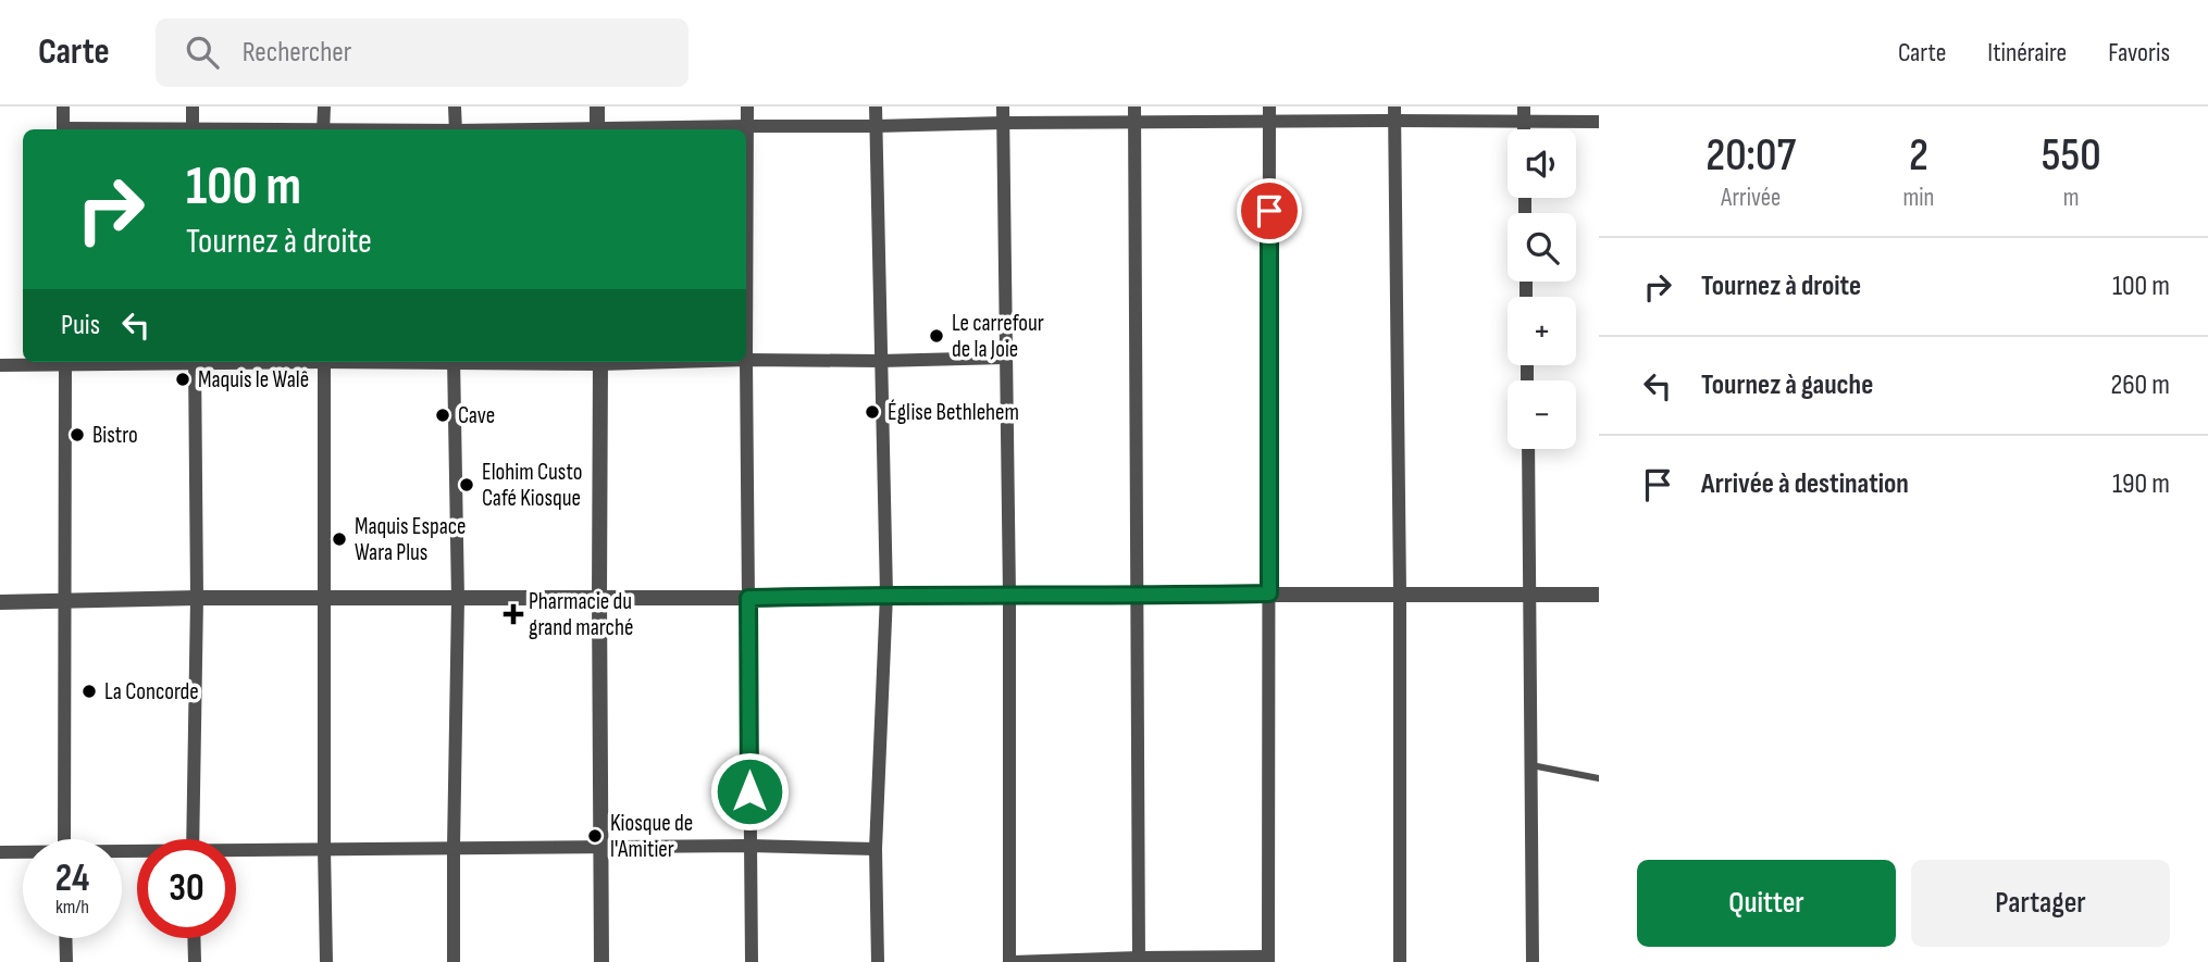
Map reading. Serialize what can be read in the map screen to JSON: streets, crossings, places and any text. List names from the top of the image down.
{
  "places": {
    "other": [
      "Le carrefour de la Joie",
      "Maquis le Walê",
      "Église Bethlehem",
      "Cave",
      "Bistro",
      "Elohim Custo Café Kiosque",
      "Maquis Espace Wara Plus",
      "La Concorde",
      "Kiosque de l'Amitier"
    ],
    "health": ["Pharmacie du grand marché"]
  },
  "page": {
    "header": "Carte",
    "search": "Rechercher",
    "nav": ["Carte", "Itinéraire", "Favoris"],
    "eta": [
      "20:07",
      "Arrivée",
      "2",
      "min",
      "550",
      "m"
    ],
    "map_buttons": ["+", "−"],
    "turn": ["100 m", "Tournez à droite"],
    "list": [
      {
        "name": "Tournez à droite",
        "value": "100 m"
      },
      {
        "name": "Tournez à gauche",
        "value": "260 m"
      },
      {
        "name": "Arrivée à destination",
        "value": "190 m"
      }
    ],
    "then": "Puis",
    "speed": "24 km/h",
    "limit": "30",
    "buttons": ["Quitter", "Partager"]
  }
}
